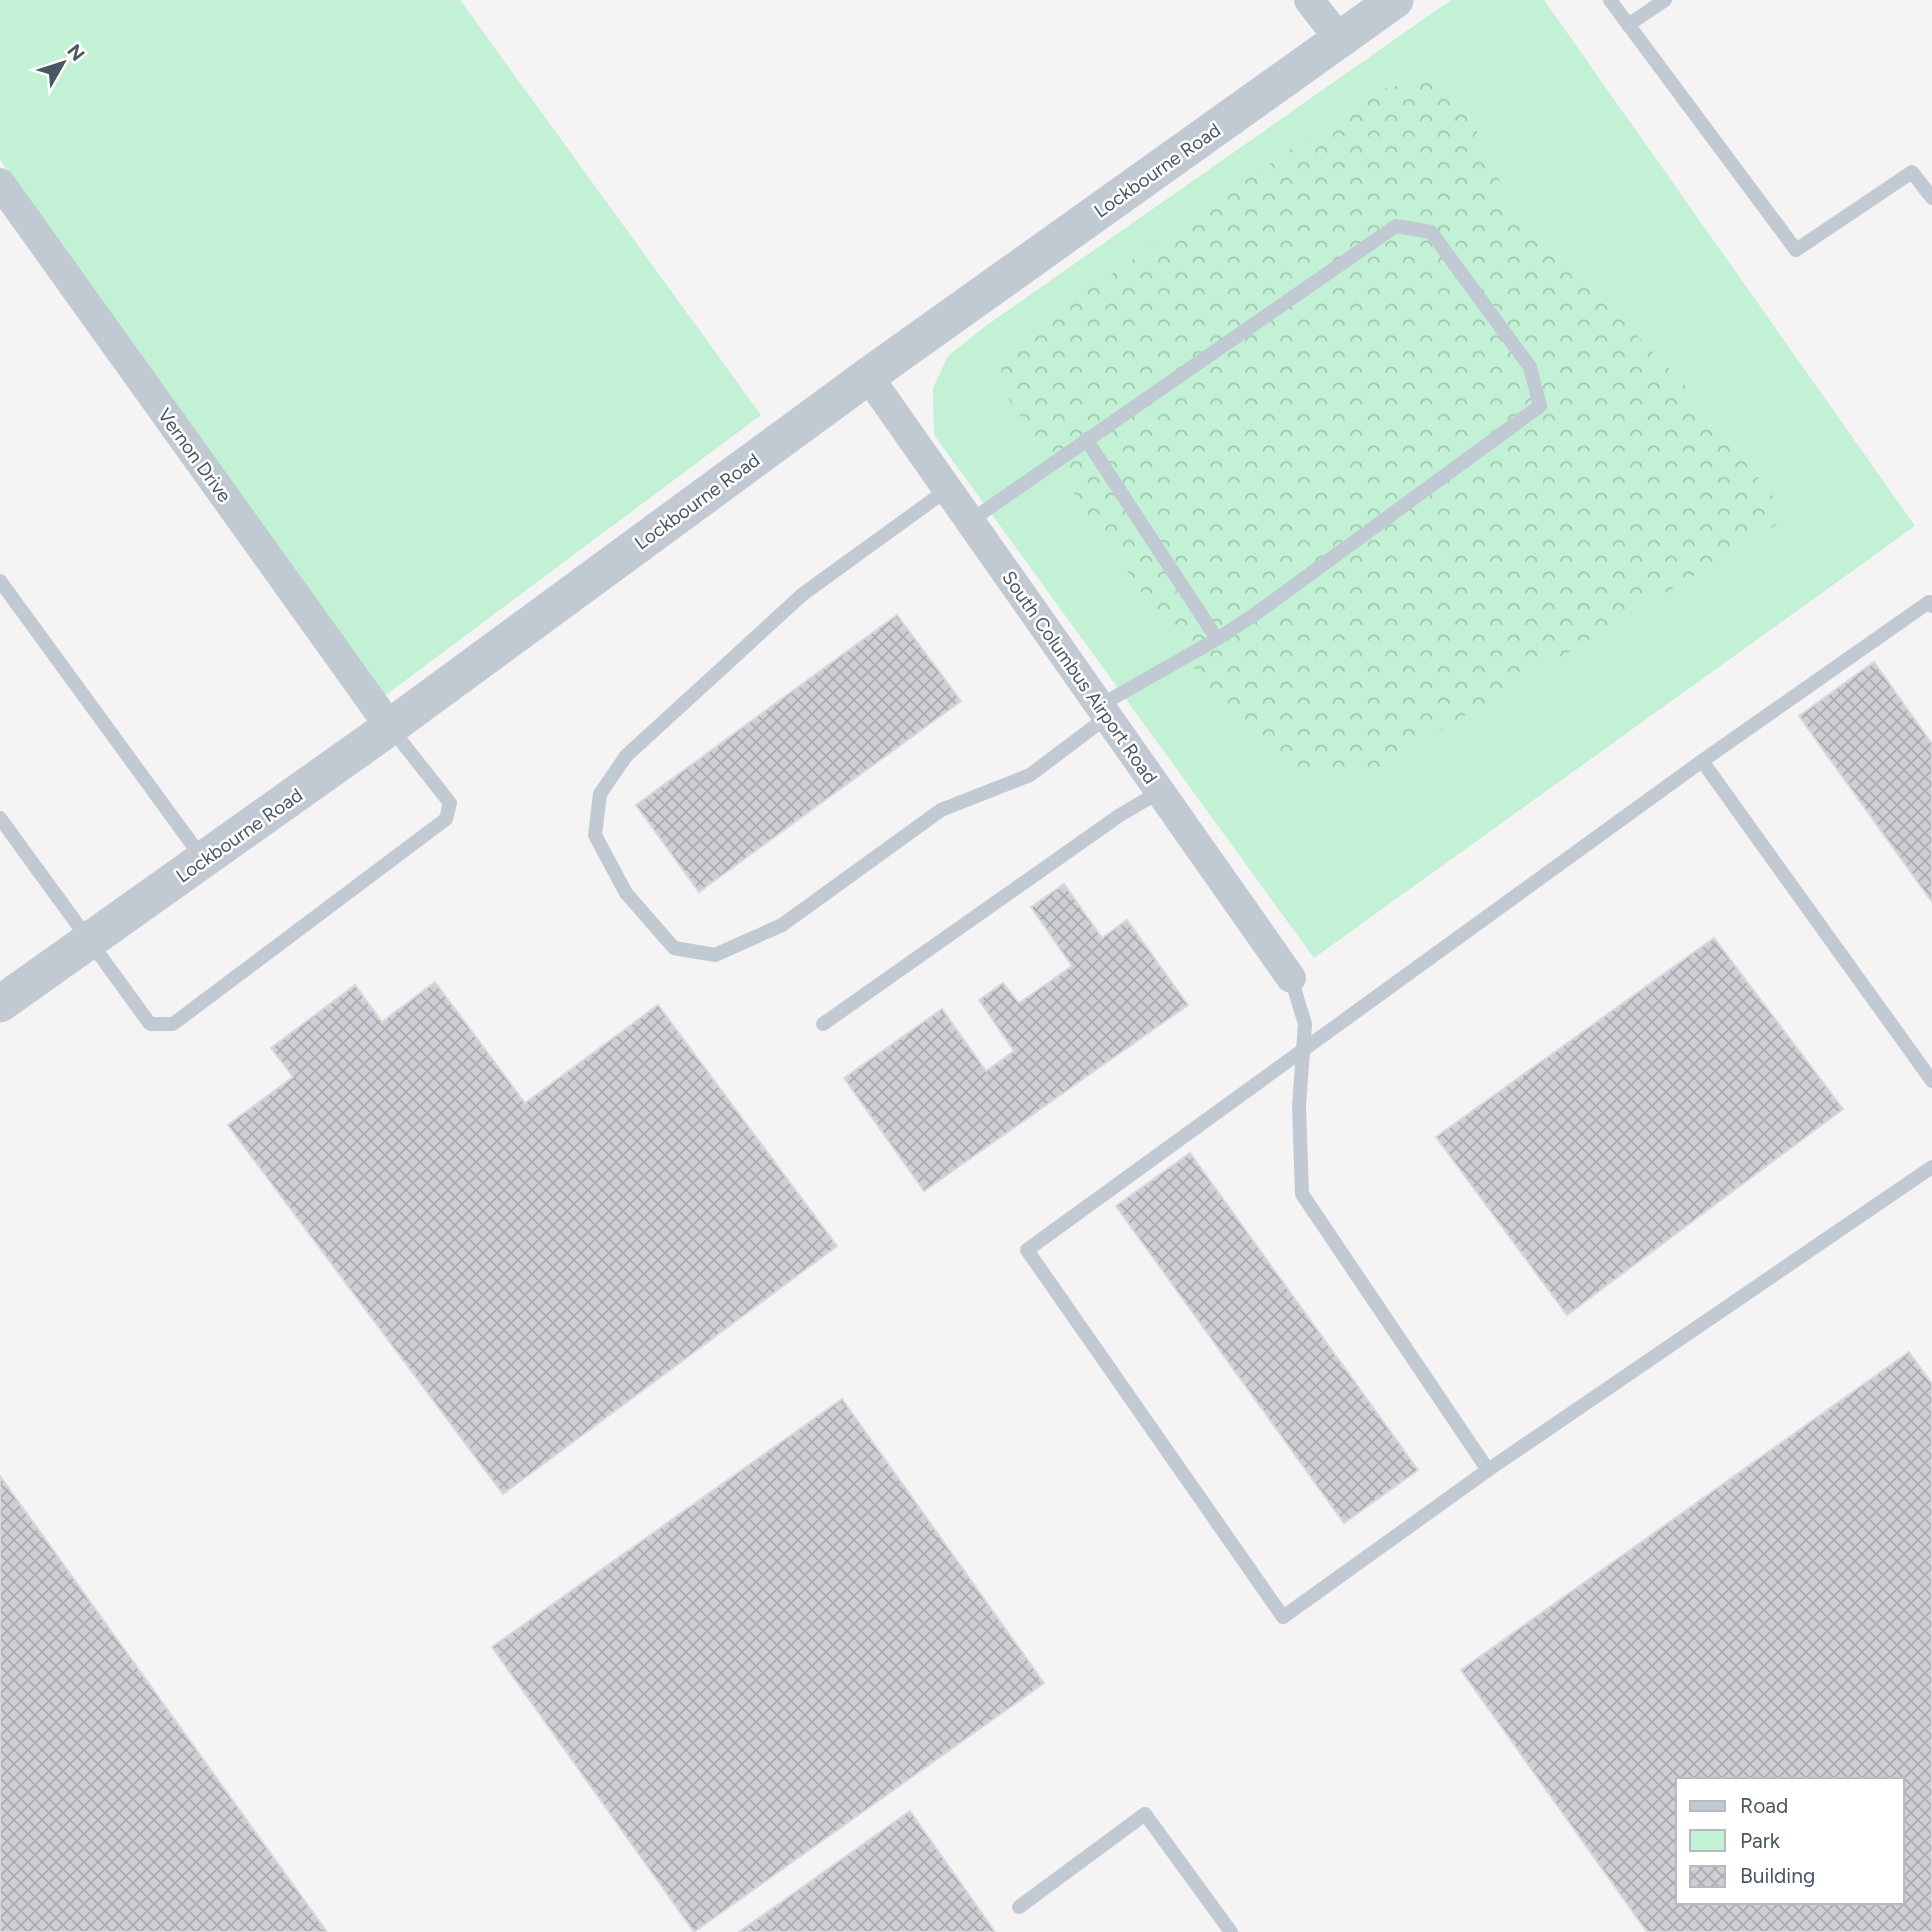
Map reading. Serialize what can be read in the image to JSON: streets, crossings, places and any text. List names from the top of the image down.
{
  "streets": {
    "street": ["Lockbourne Road", "Vernon Drive", "South Columbus Airport Road"]
  },
  "crossings": [
    ["Lockbourne Road", "Vernon Drive"],
    ["Lockbourne Road", "South Columbus Airport Road"]
  ],
  "legend": ["Road", "Park", "Building"],
  "north": "top right"
}
